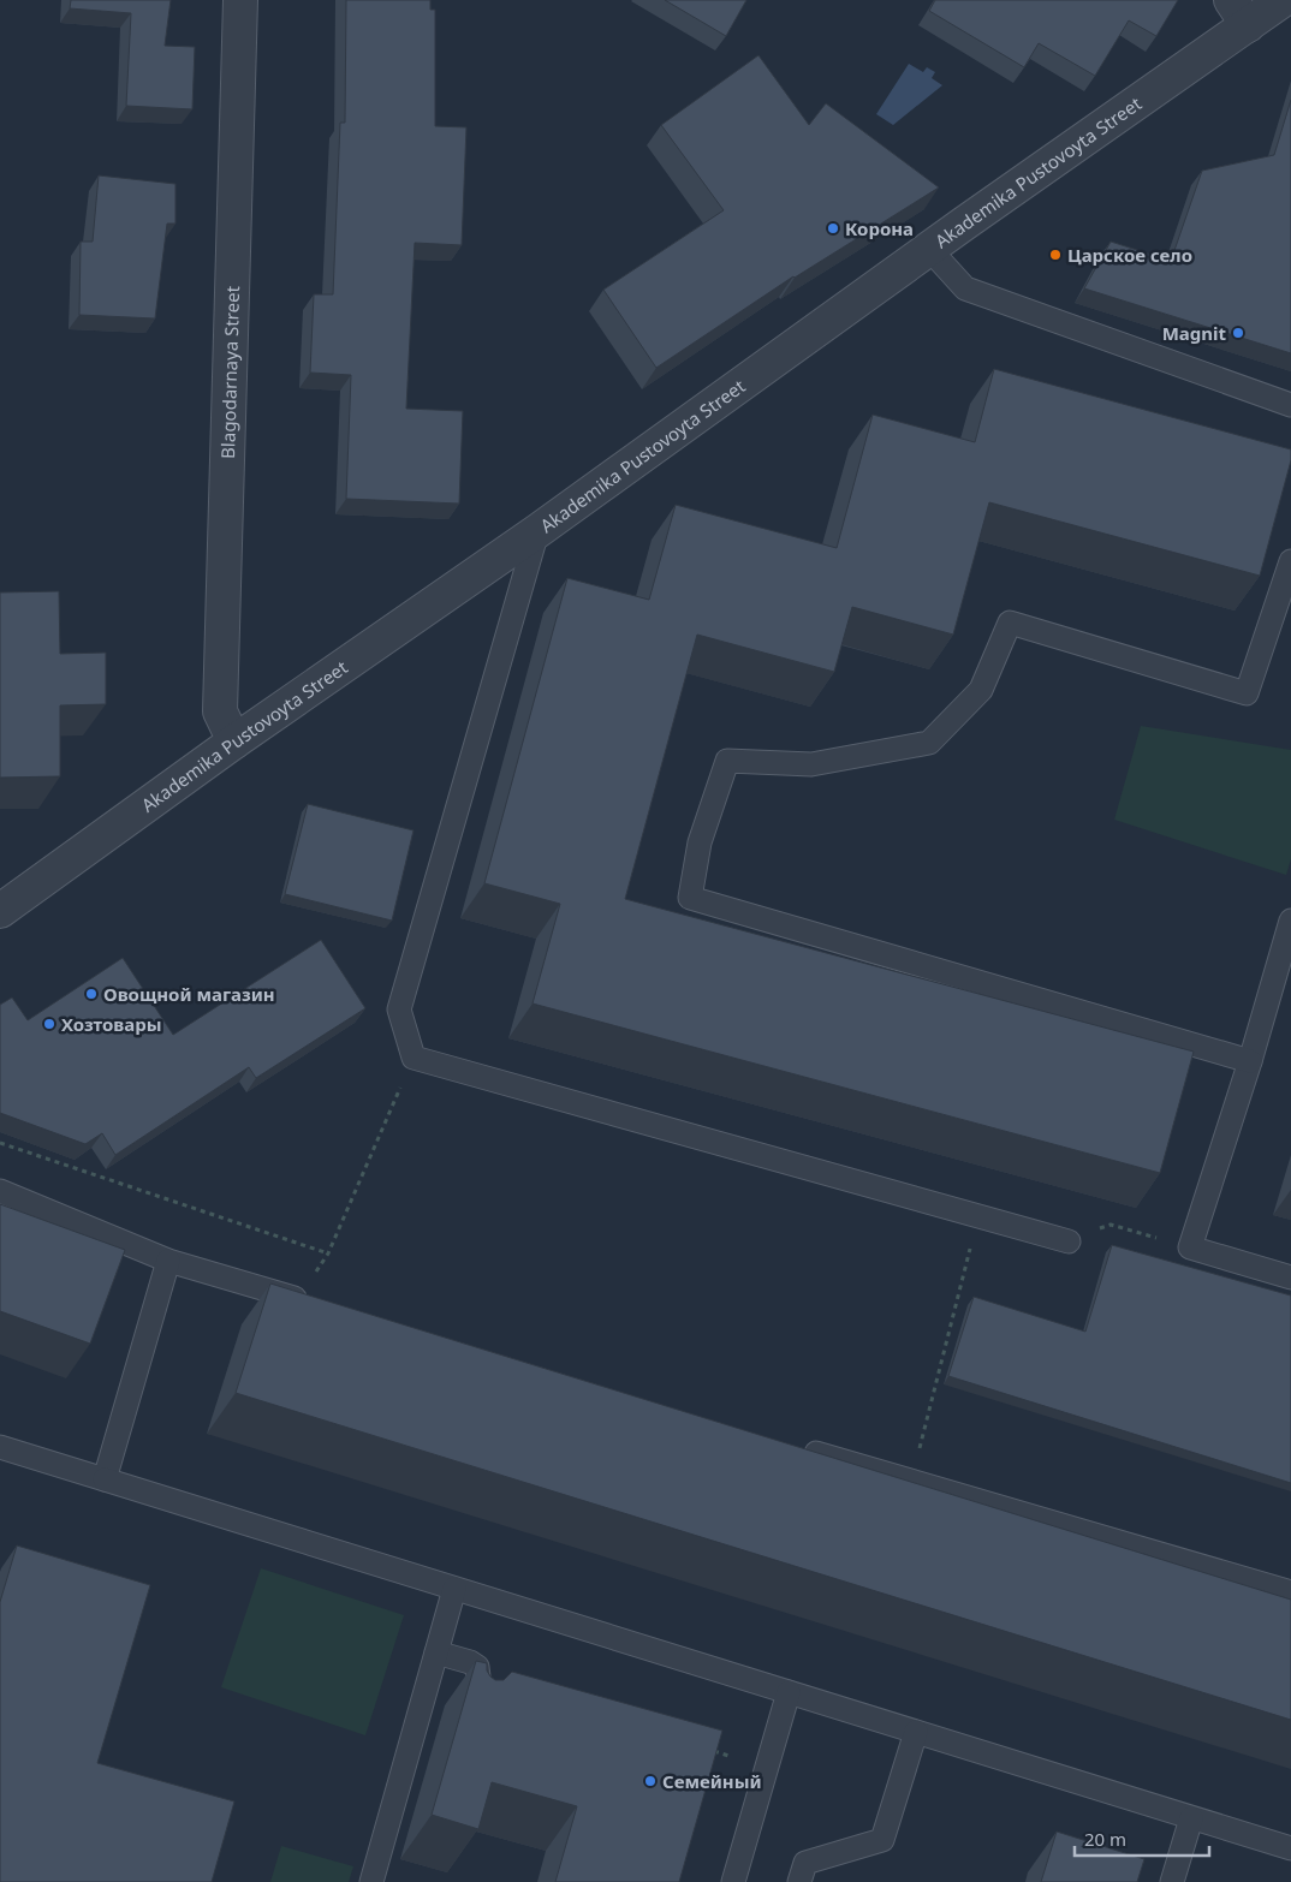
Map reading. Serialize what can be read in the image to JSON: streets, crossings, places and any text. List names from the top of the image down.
{
  "streets": {
    "street": ["Akademika Pustovoyta Street", "Blagodarnaya Street"]
  },
  "crossings": [
    ["Akademika Pustovoyta Street", "Blagodarnaya Street"]
  ],
  "places": [
    "Корона",
    "Царское село",
    "Magnit",
    "Овощной магазин",
    "Хозтовары",
    "Семейный"
  ],
  "scale_bar": "20 m"
}
